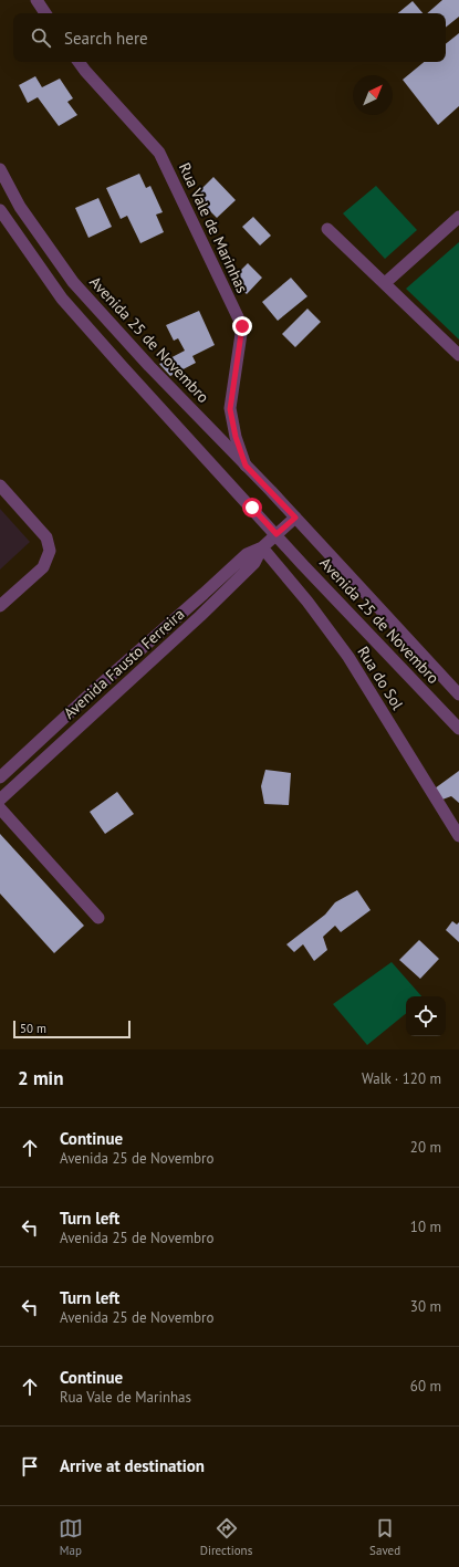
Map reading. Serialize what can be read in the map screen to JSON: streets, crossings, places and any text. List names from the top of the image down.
{
  "streets": {
    "street": [
      "Rua Vale de Marinhas",
      "Avenida 25 de Novembro",
      "Avenida Fausto Ferreira",
      "Rua do Sol"
    ]
  },
  "crossings": [
    ["Rua Vale de Marinhas", "Avenida 25 de Novembro"],
    ["Avenida 25 de Novembro", "Avenida Fausto Ferreira"],
    ["Avenida Fausto Ferreira", "Rua do Sol"]
  ],
  "scale_bar": "50 m",
  "north": "top right",
  "page": {
    "search": "Search here",
    "scale": "50 m",
    "heading": ["2 min", "Walk · 120 m"],
    "list": [
      ["Continue", "Avenida 25 de Novembro", "20 m"],
      ["Turn left", "Avenida 25 de Novembro", "10 m"],
      ["Turn left", "Avenida 25 de Novembro", "30 m"],
      ["Continue", "Rua Vale de Marinhas", "60 m"],
      "Arrive at destination"
    ],
    "nav": ["Map", "Directions", "Saved"]
  }
}
